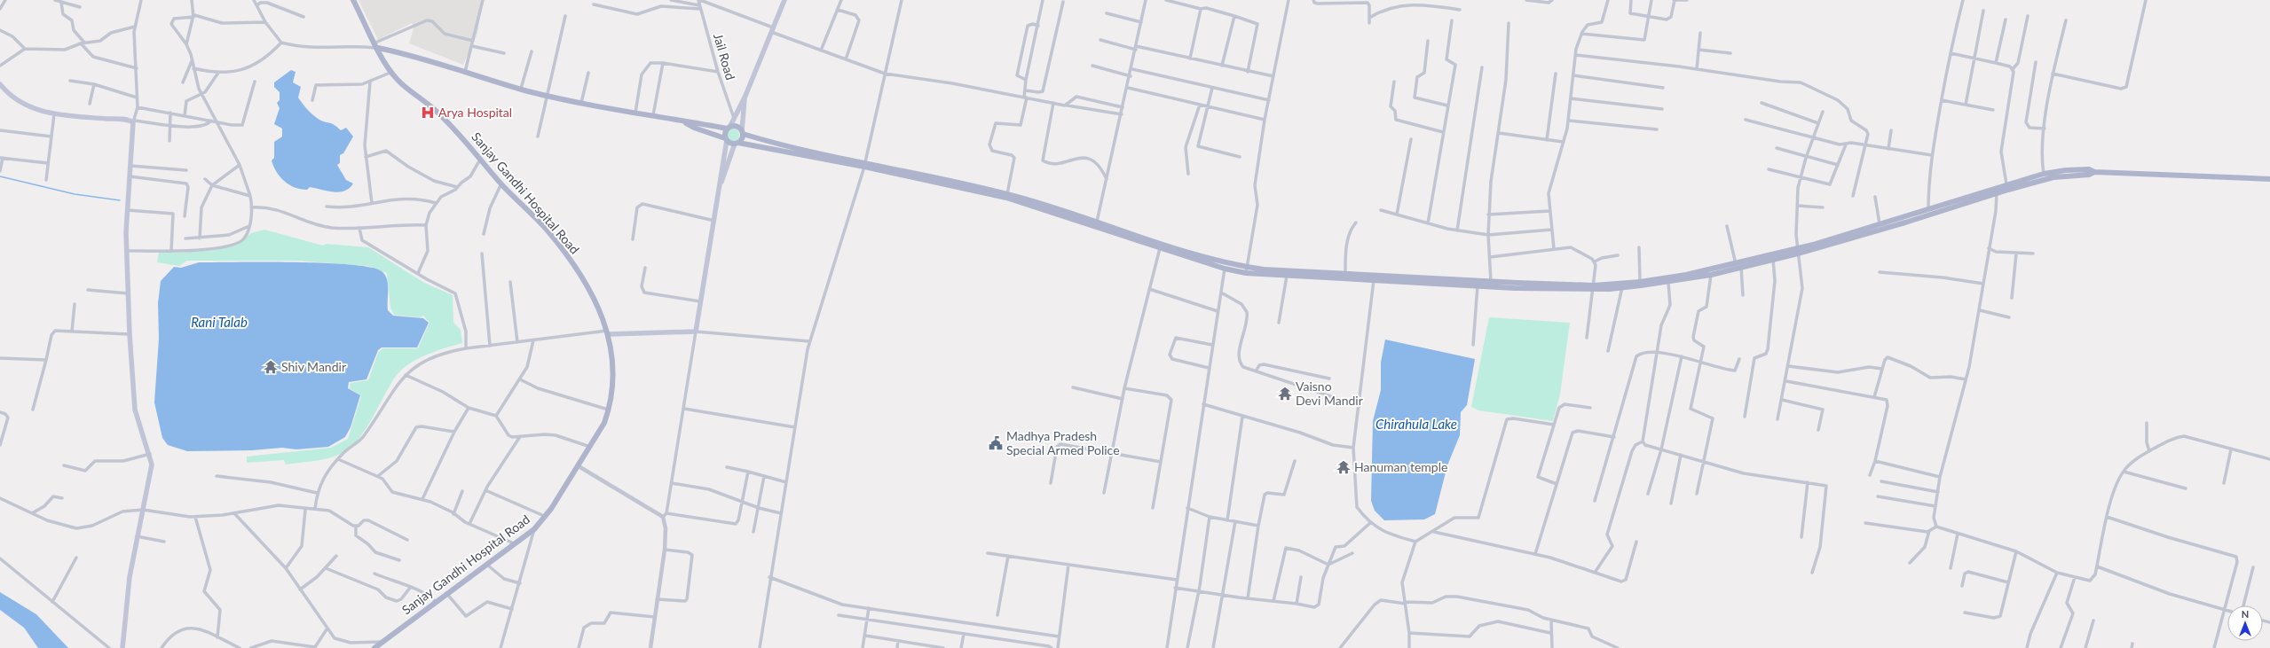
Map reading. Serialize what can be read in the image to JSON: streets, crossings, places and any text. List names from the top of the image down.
{
  "streets": {
    "main road": ["Sanjay Gandhi Hospital Road"],
    "street": ["Jail Road"]
  },
  "water": ["Rani Talab", "Chirahula Lake"],
  "places": {
    "hospital": ["Arya Hospital"],
    "temple": ["Shiv Mandir", "Vaisno Devi Mandir", "Hanuman temple"],
    "public building": ["Madhya Pradesh Special Armed Police"]
  },
  "north": "top"
}
